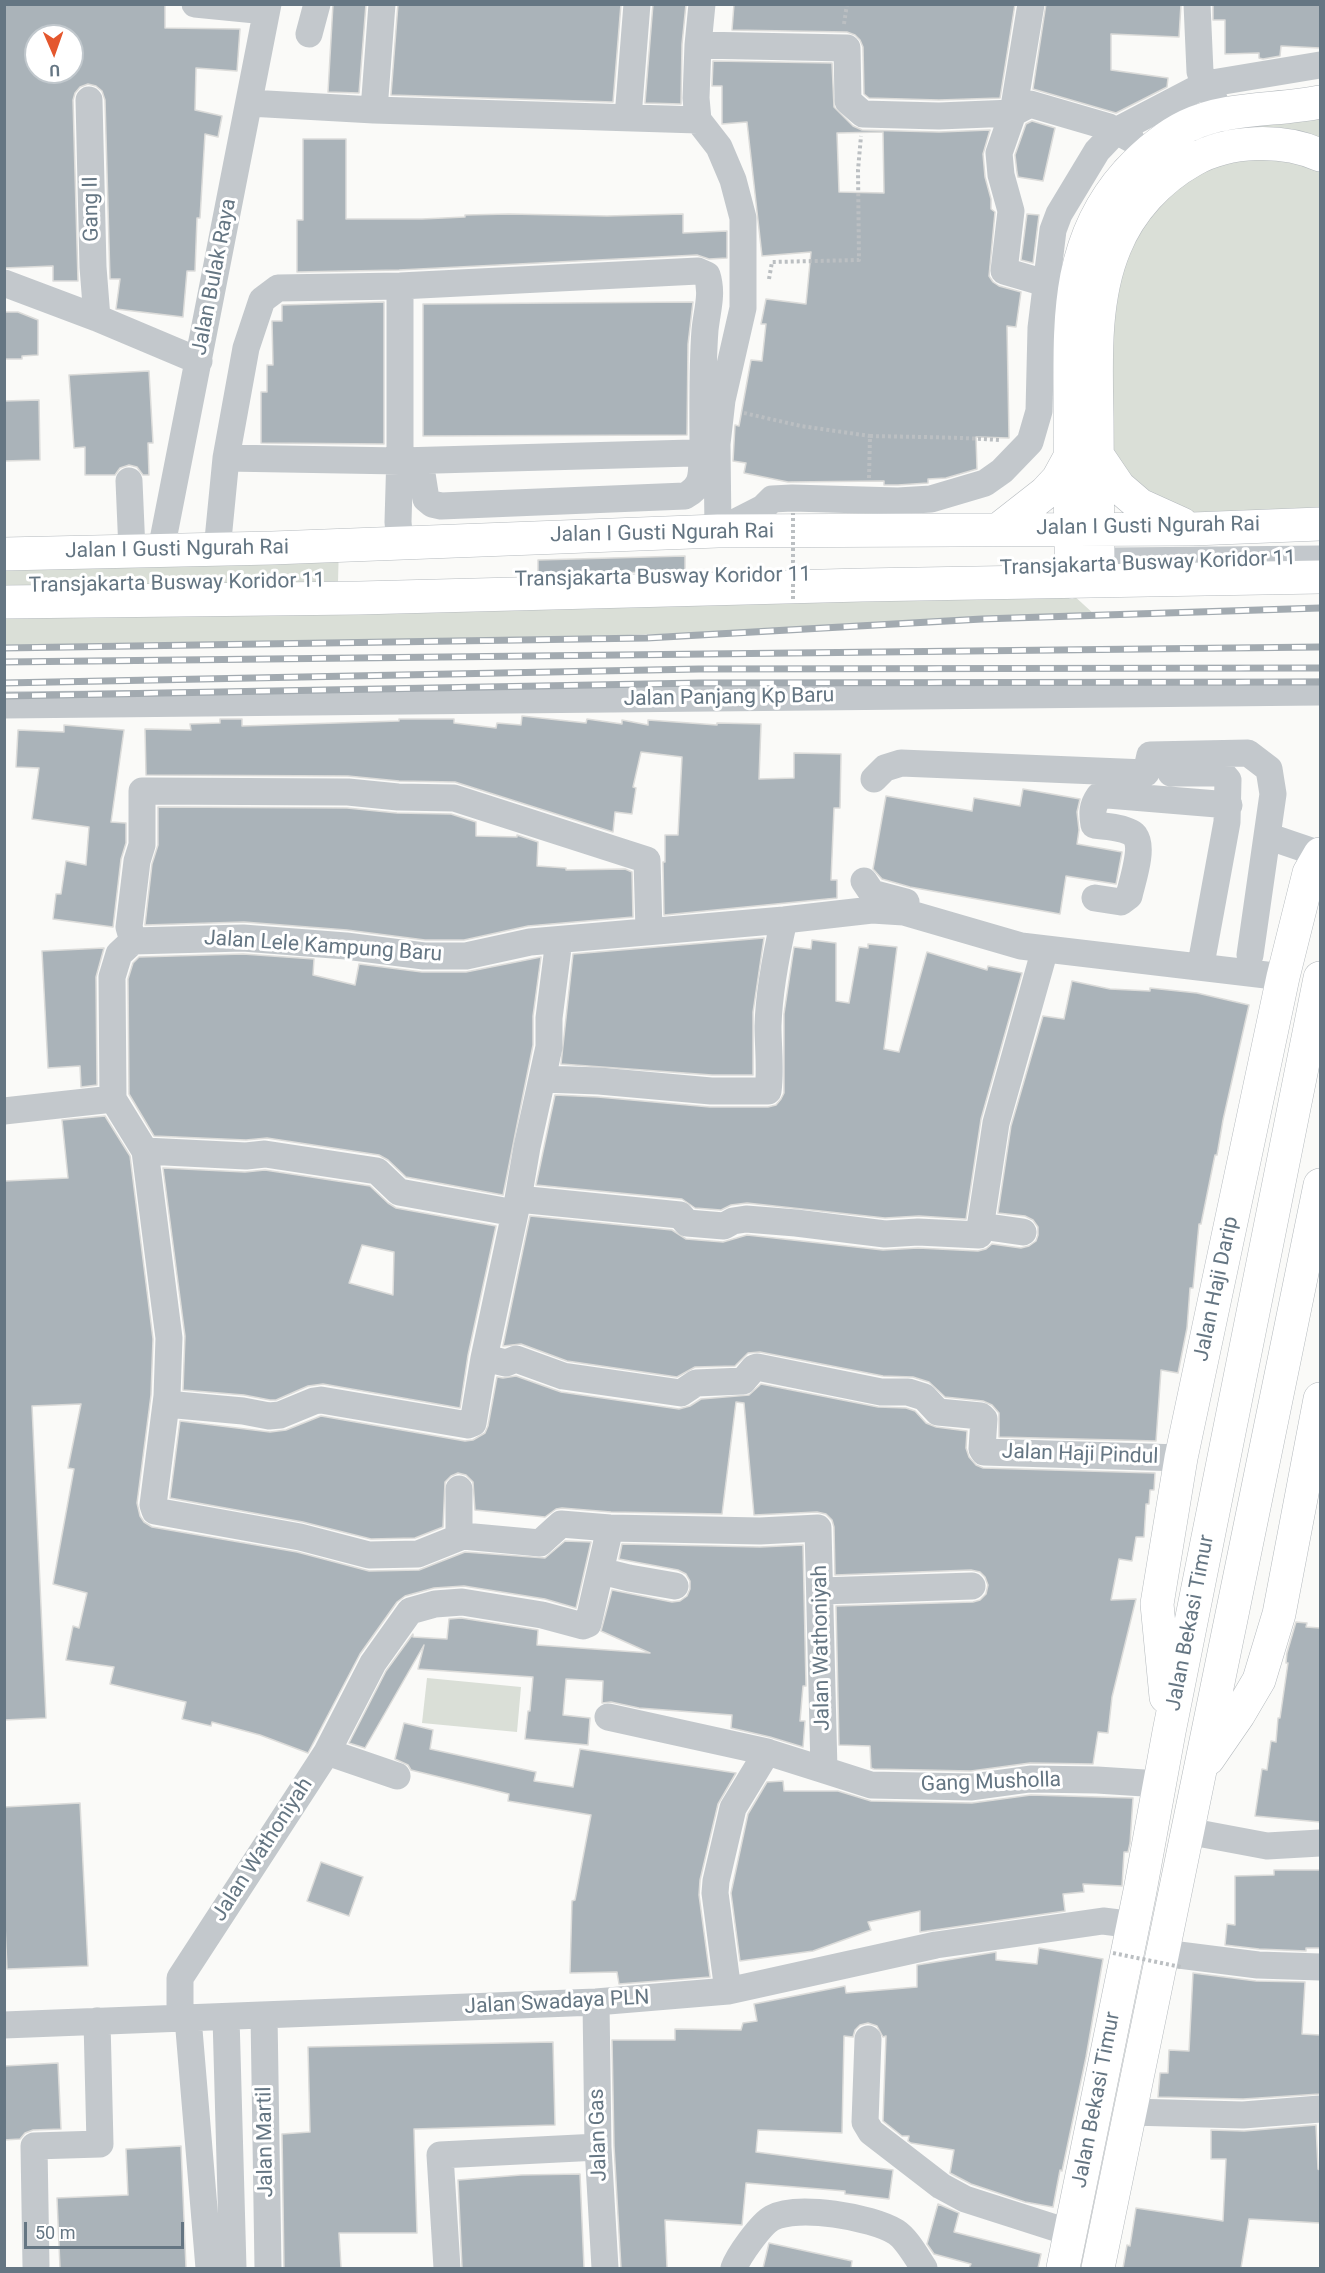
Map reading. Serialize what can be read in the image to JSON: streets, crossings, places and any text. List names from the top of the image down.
{
  "streets": {
    "main road": ["Jalan I Gusti Ngurah Rai", "Jalan Haji Darip", "Jalan Bekasi Timur"],
    "street": [
      "Gang II",
      "Jalan Bulak Raya",
      "Transjakarta Busway Koridor 11",
      "Jalan Panjang Kp Baru",
      "Jalan Lele Kampung Baru",
      "Jalan Haji Pindul",
      "Jalan Wathoniyah",
      "Gang Musholla",
      "Jalan Swadaya PLN",
      "Jalan Gas",
      "Jalan Martil"
    ]
  },
  "crossings": [
    ["Jalan Bulak Raya", "Jalan I Gusti Ngurah Rai"],
    ["Jalan Lele Kampung Baru", "Jalan Haji Darip"],
    ["Jalan Haji Darip", "Jalan Haji Pindul"],
    ["Jalan Haji Darip", "Jalan Bekasi Timur"],
    ["Jalan Bekasi Timur", "Gang Musholla"],
    ["Jalan Bekasi Timur", "Jalan Swadaya PLN"],
    ["Jalan Wathoniyah", "Gang Musholla"],
    ["Jalan Wathoniyah", "Jalan Swadaya PLN"],
    ["Jalan Swadaya PLN", "Jalan Gas"],
    ["Jalan Swadaya PLN", "Jalan Martil"]
  ],
  "scale_bar": "50 m",
  "north": "bottom"
}
